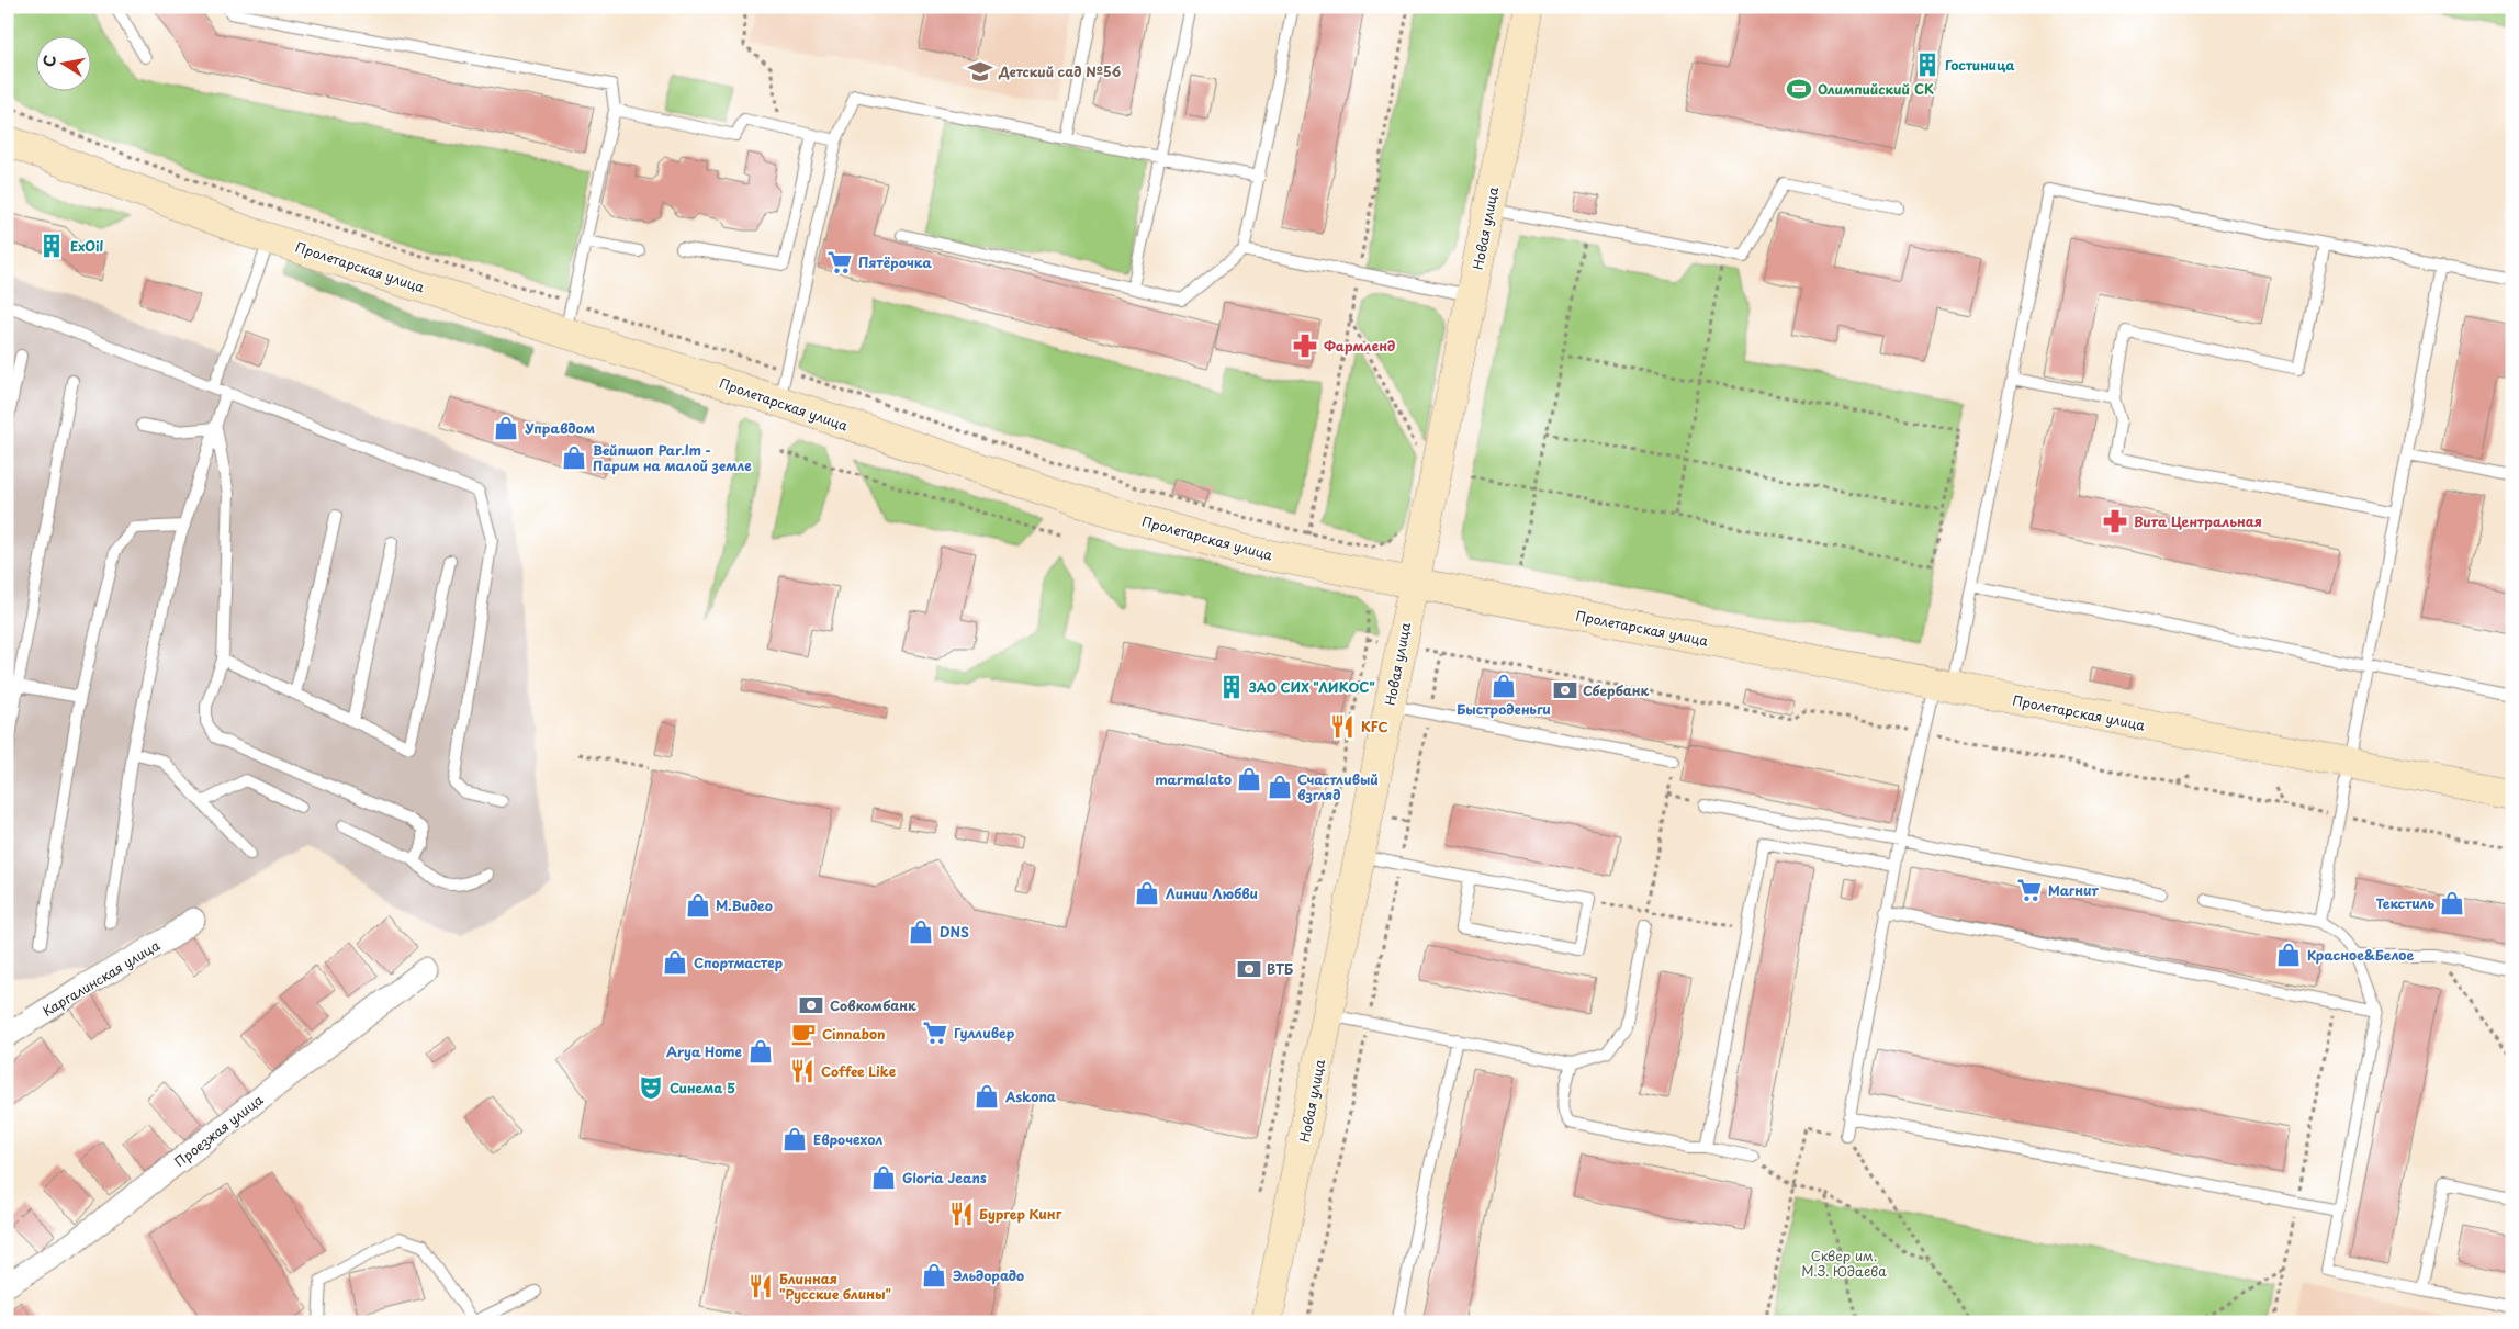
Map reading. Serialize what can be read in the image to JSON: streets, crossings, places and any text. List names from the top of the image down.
{
  "streets": {
    "main road": ["Новая улица", "Пролетарская улица"],
    "street": ["Каргалинская улица", "Проезжая улица"]
  },
  "crossings": [
    ["Новая улица", "Пролетарская улица"]
  ],
  "parks": ["Сквер им. М.З. Юдаева"],
  "places": {
    "building": ["Гостиница", "ExOil", "ЗАО СИХ \"ЛИКОС\""],
    "school or university": ["Детский сад №56"],
    "sports": ["Олимпийский СК"],
    "supermarket": ["Пятёрочка", "Магнит", "Гулливер"],
    "pharmacy": ["Фармленд", "Вита Центральная"],
    "shop": [
      "Управдом",
      "Вейпшоп Par.Im - Парим на малой земле",
      "Быстроденьги",
      "marmalato",
      "Счастливый взгляд",
      "Линии Любви",
      "Текстиль",
      "М.Видео",
      "DNS",
      "Красное&Белое",
      "Спортмастер",
      "Arya Home",
      "Askona",
      "Еврочехол",
      "Gloria Jeans",
      "Эльдорадо"
    ],
    "bank": ["Сбербанк", "ВТБ", "Совкомбанк"],
    "restaurant": [
      "KFC",
      "Coffee Like",
      "Бургер Кинг",
      "Блинная \"Русские блины\""
    ],
    "cafe": ["Cinnabon"],
    "theatre": ["Синема 5"]
  },
  "north": "left"
}
